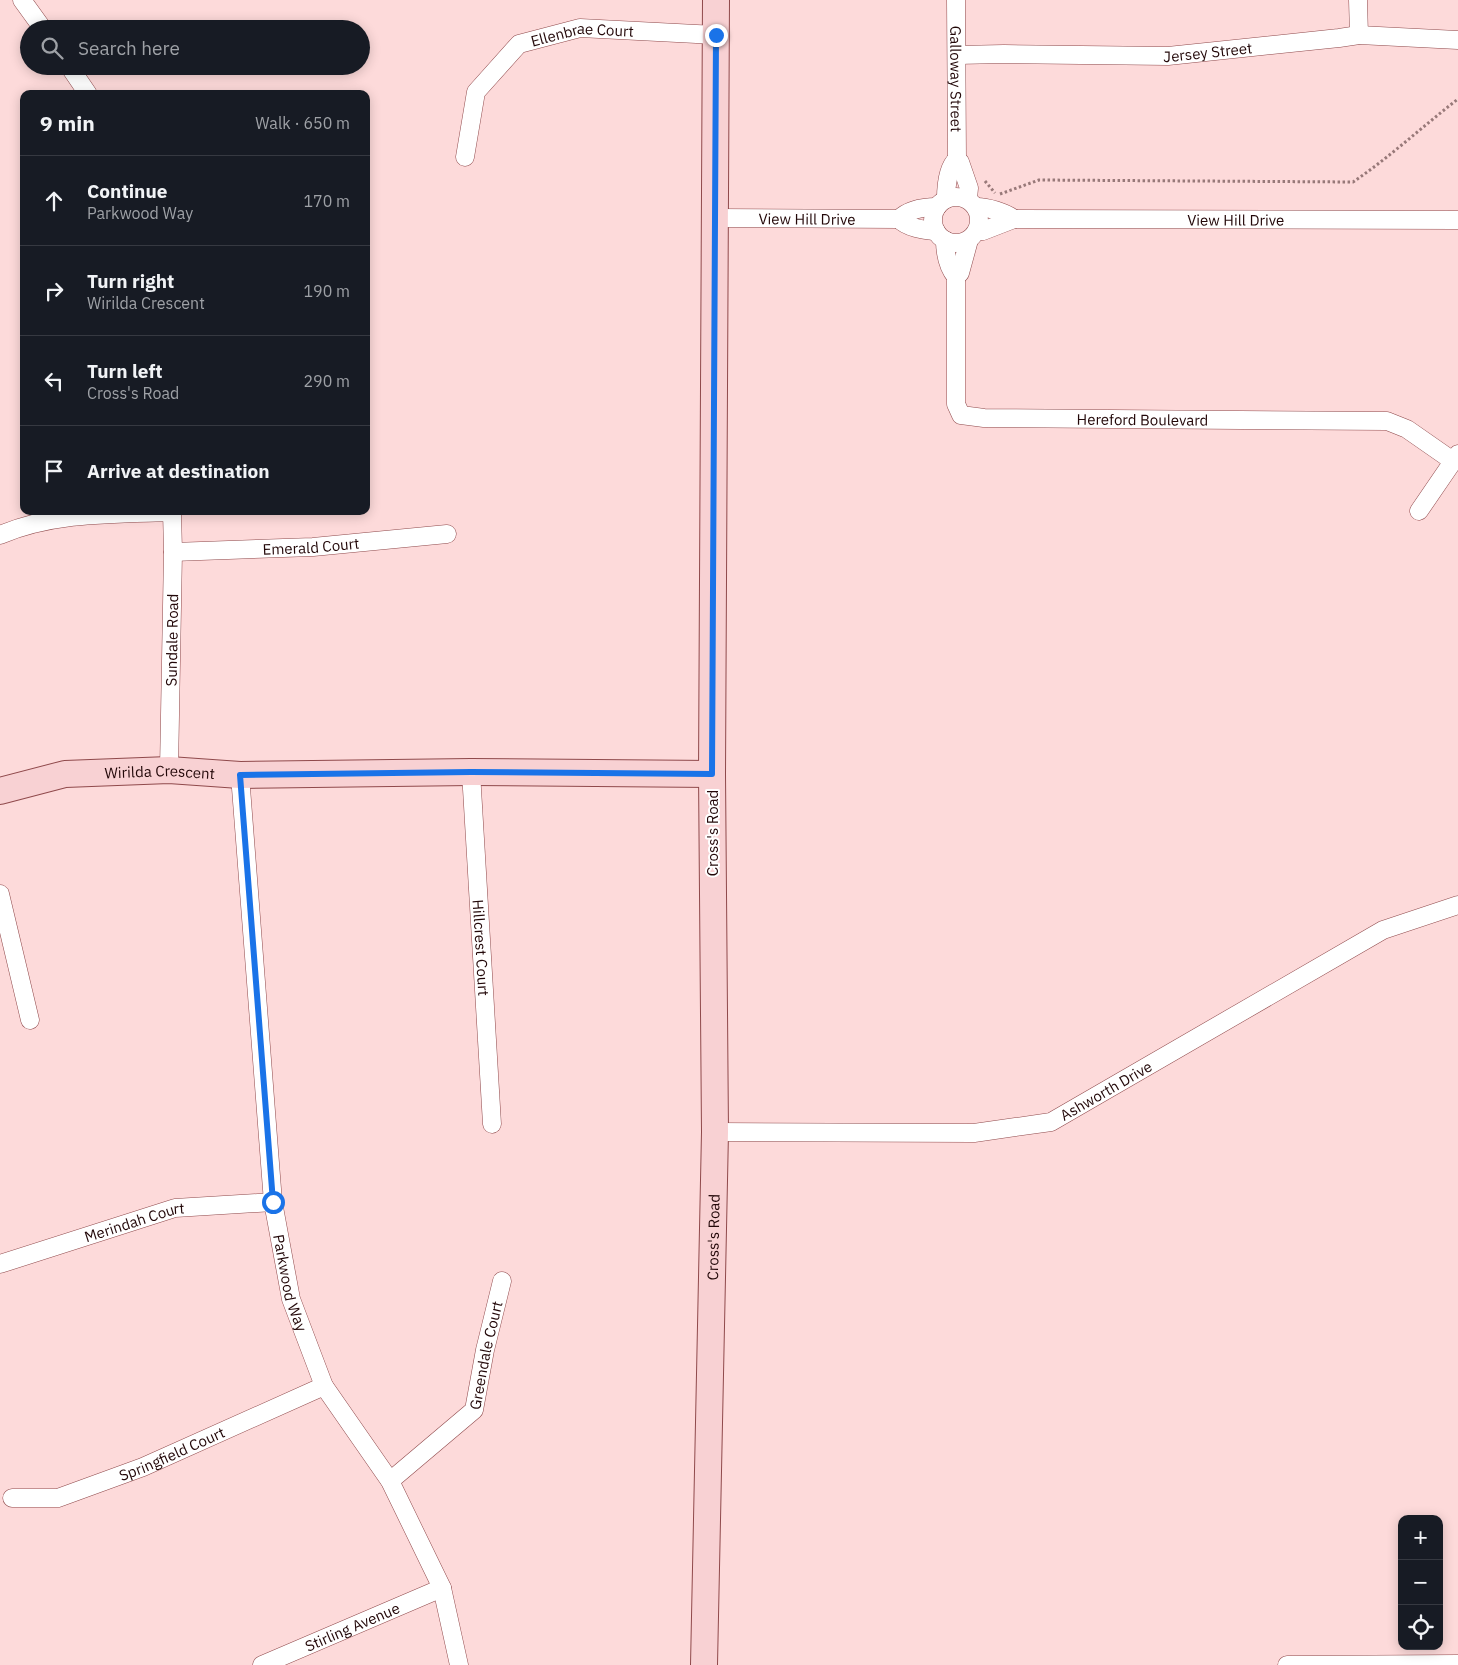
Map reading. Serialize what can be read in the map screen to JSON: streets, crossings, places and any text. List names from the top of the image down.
{
  "streets": {
    "street": [
      "Ellenbrae Court",
      "Jersey Street",
      "Galloway Street",
      "View Hill Drive",
      "Hereford Boulevard",
      "Emerald Court",
      "Sundale Road",
      "Wirilda Crescent",
      "Cross's Road",
      "Hillcrest Court",
      "Ashworth Drive",
      "Merindah Court",
      "Parkwood Way",
      "Greendale Court",
      "Springfield Court",
      "Stirling Avenue"
    ]
  },
  "crossings": [
    ["Ellenbrae Court", "Cross's Road"],
    ["Jersey Street", "Galloway Street"],
    ["Galloway Street", "View Hill Drive"],
    ["Galloway Street", "Hereford Boulevard"],
    ["View Hill Drive", "Hereford Boulevard"],
    ["View Hill Drive", "Cross's Road"],
    ["Emerald Court", "Sundale Road"],
    ["Sundale Road", "Wirilda Crescent"],
    ["Wirilda Crescent", "Cross's Road"],
    ["Wirilda Crescent", "Hillcrest Court"],
    ["Wirilda Crescent", "Parkwood Way"],
    ["Cross's Road", "Ashworth Drive"],
    ["Merindah Court", "Parkwood Way"],
    ["Parkwood Way", "Greendale Court"],
    ["Parkwood Way", "Springfield Court"],
    ["Parkwood Way", "Stirling Avenue"]
  ],
  "page": {
    "search": "Search here",
    "heading": ["9 min", "Walk · 650 m"],
    "list": [
      ["Continue", "Parkwood Way", "170 m"],
      ["Turn right", "Wirilda Crescent", "190 m"],
      ["Turn left", "Cross's Road", "290 m"],
      "Arrive at destination"
    ],
    "map_buttons": ["+", "−"]
  }
}
